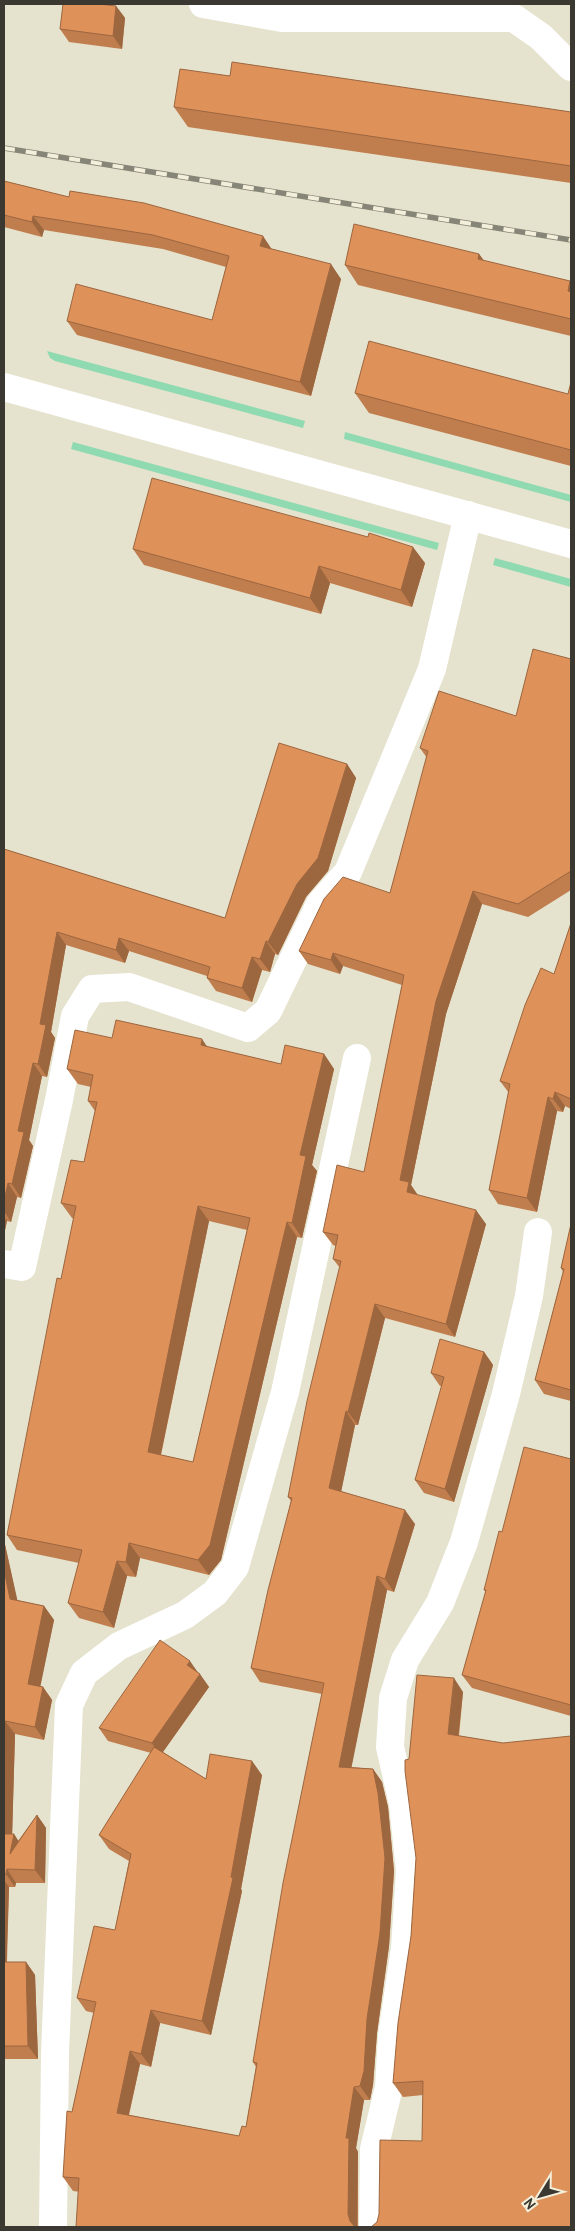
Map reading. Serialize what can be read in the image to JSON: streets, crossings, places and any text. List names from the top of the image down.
{
  "north": "bottom left"
}
